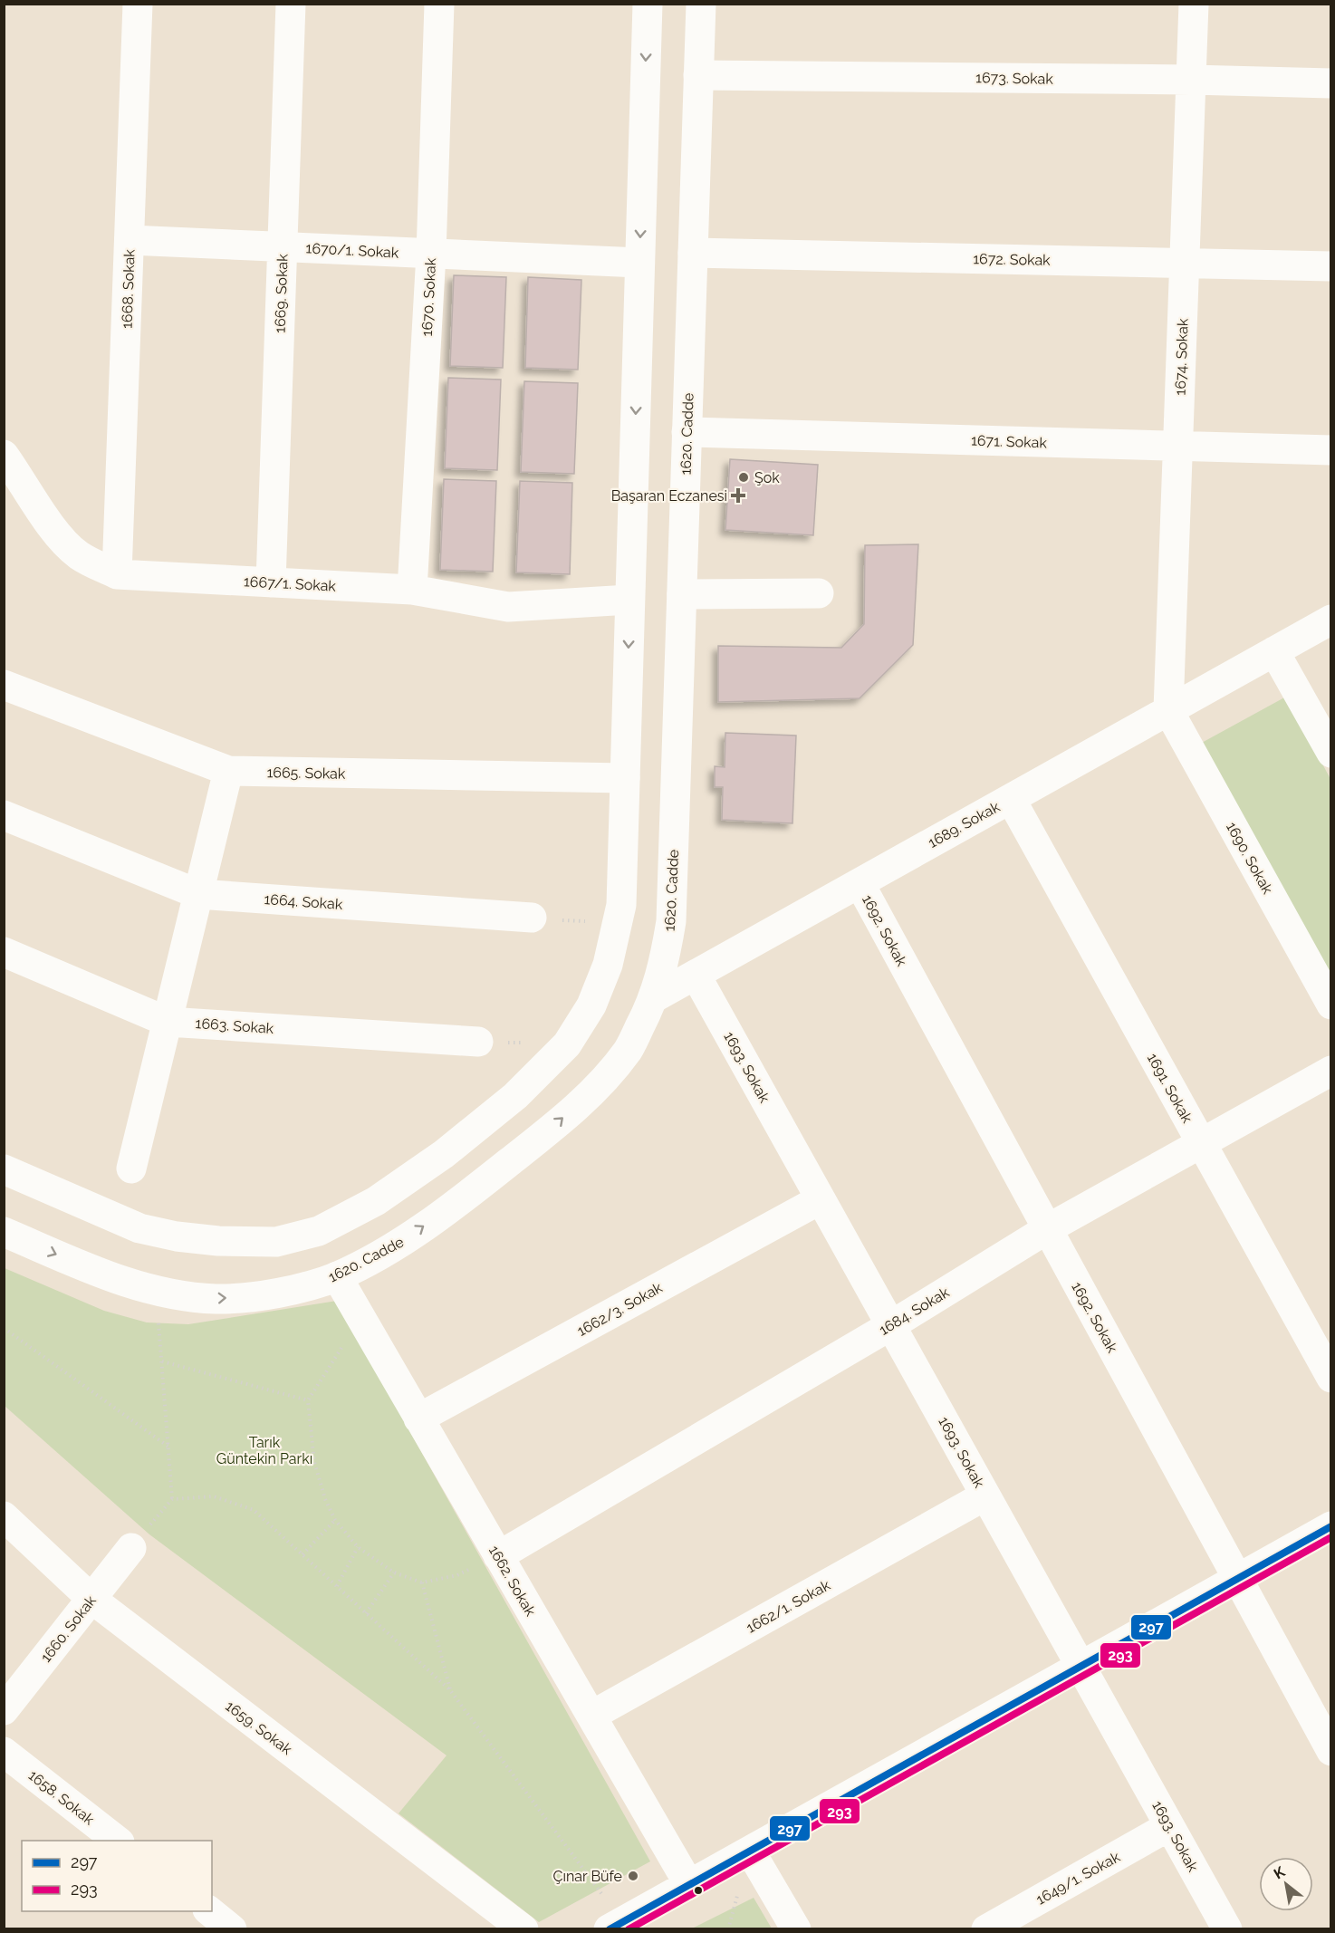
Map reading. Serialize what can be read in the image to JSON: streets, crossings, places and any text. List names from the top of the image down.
{
  "streets": {
    "street": [
      "1673. Sokak",
      "1670/1. Sokak",
      "1672. Sokak",
      "1668. Sokak",
      "1669. Sokak",
      "1670. Sokak",
      "1674. Sokak",
      "1620. Cadde",
      "1671. Sokak",
      "1667/1. Sokak",
      "1665. Sokak",
      "1689. Sokak",
      "1690. Sokak",
      "1664. Sokak",
      "1692. Sokak",
      "1663. Sokak",
      "1693. Sokak",
      "1691. Sokak",
      "1662/3. Sokak",
      "1684. Sokak",
      "1662. Sokak",
      "1662/1. Sokak",
      "1660. Sokak",
      "1659. Sokak",
      "1658. Sokak",
      "1649/1. Sokak"
    ]
  },
  "crossings": [
    ["1673. Sokak", "1674. Sokak"],
    ["1673. Sokak", "1620. Cadde"],
    ["1670/1. Sokak", "1668. Sokak"],
    ["1670/1. Sokak", "1669. Sokak"],
    ["1670/1. Sokak", "1670. Sokak"],
    ["1672. Sokak", "1674. Sokak"],
    ["1672. Sokak", "1620. Cadde"],
    ["1668. Sokak", "1667/1. Sokak"],
    ["1669. Sokak", "1667/1. Sokak"],
    ["1670. Sokak", "1667/1. Sokak"],
    ["1674. Sokak", "1671. Sokak"],
    ["1674. Sokak", "1689. Sokak"],
    ["1674. Sokak", "1690. Sokak"],
    ["1620. Cadde", "1671. Sokak"],
    ["1620. Cadde", "1689. Sokak"],
    ["1620. Cadde", "1662. Sokak"],
    ["1689. Sokak", "1690. Sokak"],
    ["1689. Sokak", "1692. Sokak"],
    ["1689. Sokak", "1693. Sokak"],
    ["1689. Sokak", "1691. Sokak"],
    ["1692. Sokak", "1684. Sokak"],
    ["1693. Sokak", "1662/3. Sokak"],
    ["1693. Sokak", "1684. Sokak"],
    ["1693. Sokak", "1662/1. Sokak"],
    ["1693. Sokak", "1649/1. Sokak"],
    ["1691. Sokak", "1684. Sokak"],
    ["1662/3. Sokak", "1662. Sokak"],
    ["1684. Sokak", "1662. Sokak"],
    ["1662. Sokak", "1662/1. Sokak"],
    ["1660. Sokak", "1659. Sokak"]
  ],
  "one_way": ["1620. Cadde"],
  "parks": ["Tarık Güntekin Parkı"],
  "places": {
    "other": ["Şok", "Çınar Büfe"],
    "health": ["Başaran Eczanesi"]
  },
  "lines": ["transit line 297", "transit line 293"],
  "legend": ["297", "293"],
  "north": "top left"
}
